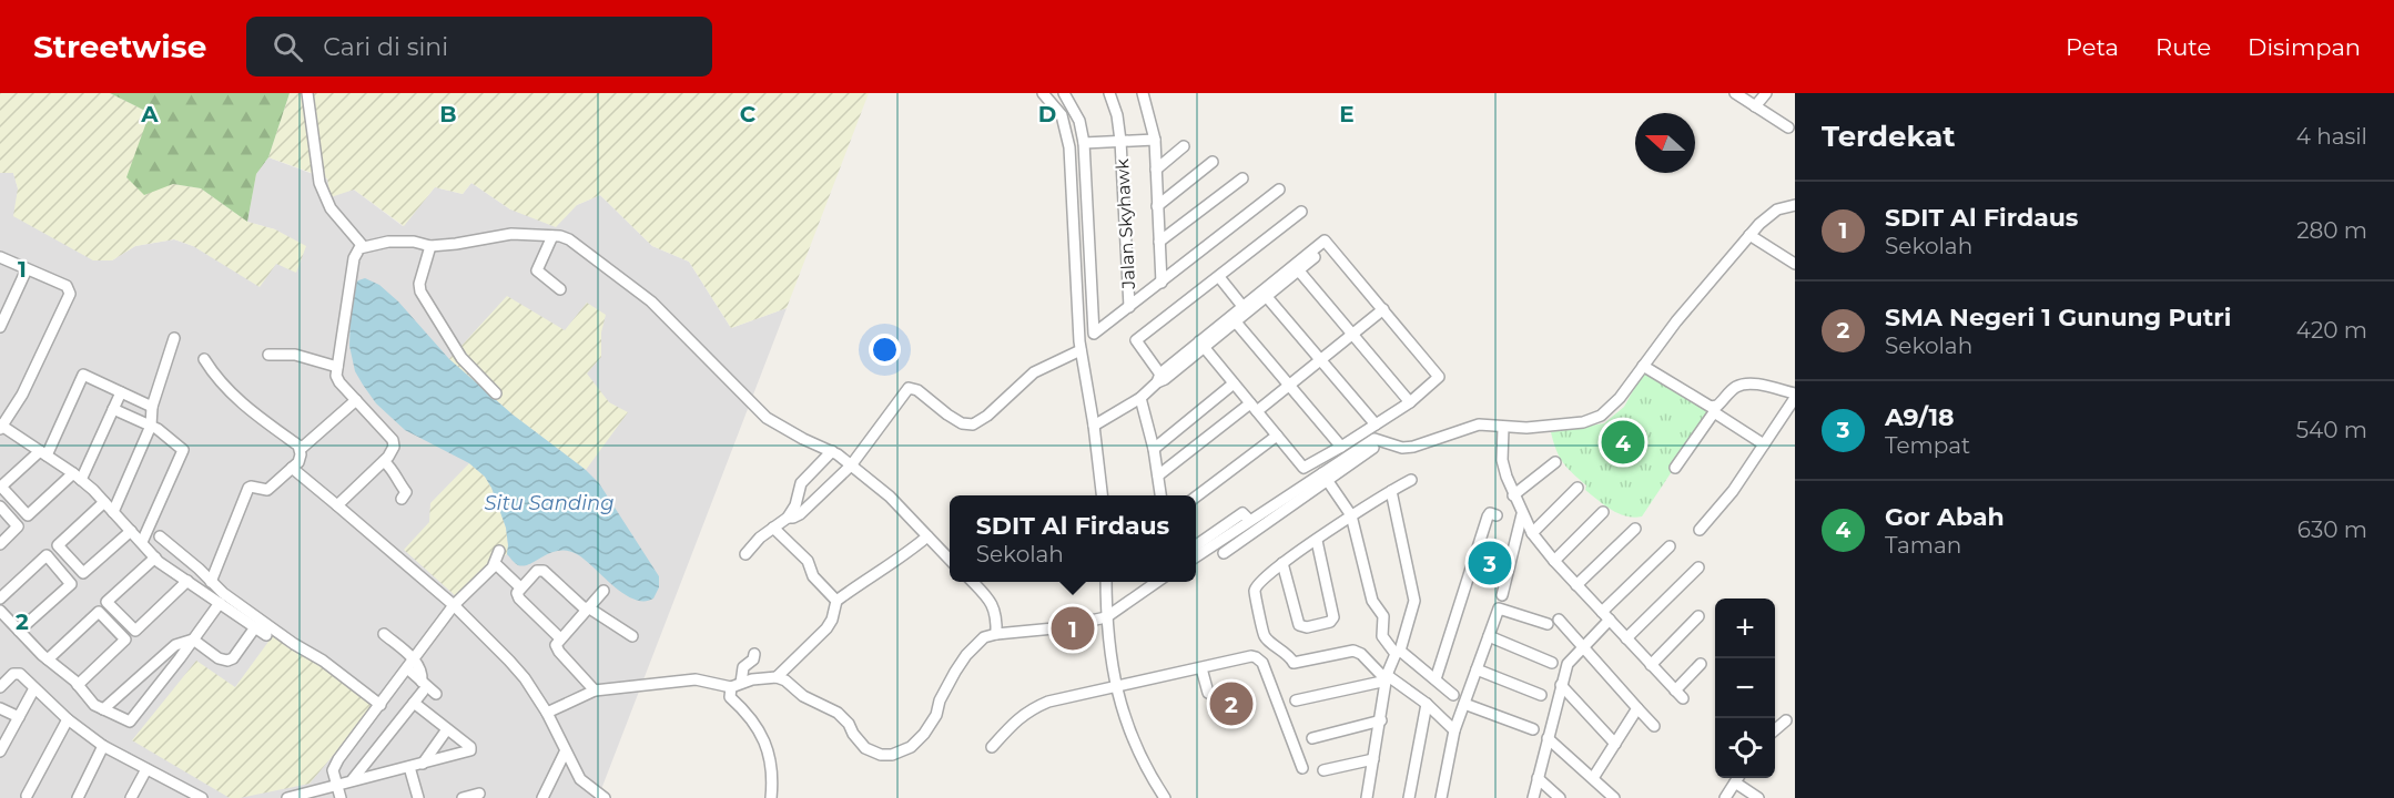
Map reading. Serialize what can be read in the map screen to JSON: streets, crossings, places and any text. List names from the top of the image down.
{
  "streets": {
    "street": ["Jalan Skyhawk"]
  },
  "water": ["Situ Sanding"],
  "north": "left",
  "page": {
    "header": "Streetwise",
    "search": "Cari di sini",
    "nav": ["Peta", "Rute", "Disimpan"],
    "heading": ["Terdekat", "4 hasil"],
    "list": [
      {
        "mark": "1",
        "name": "SDIT Al Firdaus",
        "note": "Sekolah",
        "value": "280 m"
      },
      {
        "mark": "2",
        "name": "SMA Negeri 1 Gunung Putri",
        "note": "Sekolah",
        "value": "420 m"
      },
      {
        "mark": "3",
        "name": "A9/18",
        "note": "Tempat",
        "value": "540 m"
      },
      {
        "mark": "4",
        "name": "Gor Abah",
        "note": "Taman",
        "value": "630 m"
      }
    ],
    "pins": [
      "4",
      "3",
      "1",
      "2"
    ],
    "popup": ["SDIT Al Firdaus", "Sekolah"],
    "map_buttons": ["+", "−"]
  },
  "grid": {
    "columns": [
      "A",
      "B",
      "C",
      "D",
      "E"
    ],
    "rows": ["1", "2"]
  }
}
